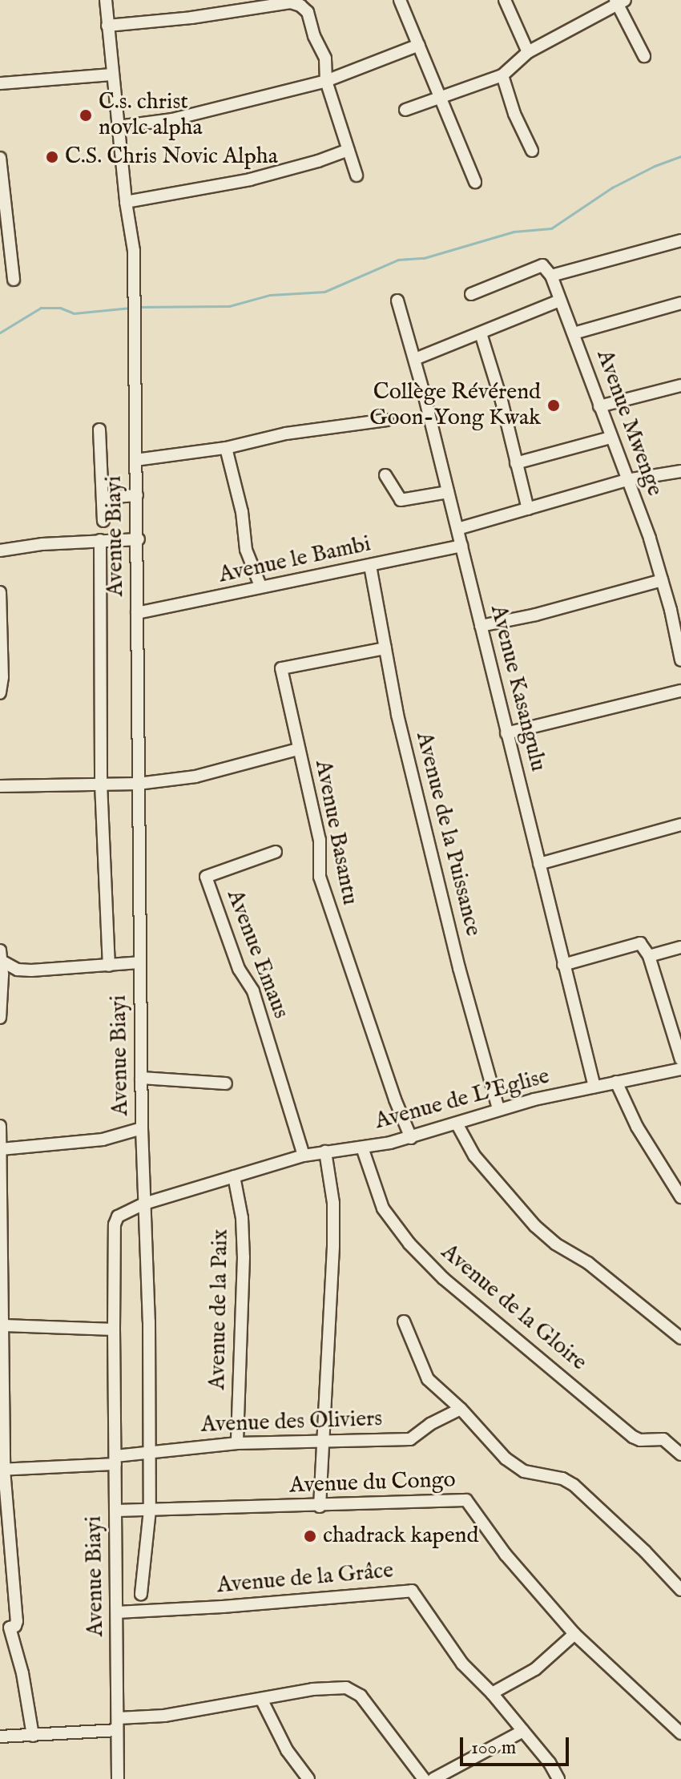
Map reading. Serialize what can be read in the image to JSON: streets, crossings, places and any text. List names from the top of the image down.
{
  "streets": {
    "street": [
      "Avenue Mwenge",
      "Avenue Biayi",
      "Avenue le Bambi",
      "Avenue Kasangulu",
      "Avenue Basantu",
      "Avenue de la Puissance",
      "Avenue Emaus",
      "Avenue de L'Eglise",
      "Avenue de la Gloire",
      "Avenue de la Paix",
      "Avenue des Oliviers",
      "Avenue du Congo",
      "Avenue de la Grâce"
    ]
  },
  "crossings": [
    ["Avenue Biayi", "Avenue le Bambi"],
    ["Avenue Biayi", "Avenue de L'Eglise"],
    ["Avenue Biayi", "Avenue des Oliviers"],
    ["Avenue Biayi", "Avenue du Congo"],
    ["Avenue Biayi", "Avenue de la Grâce"],
    ["Avenue le Bambi", "Avenue Kasangulu"],
    ["Avenue le Bambi", "Avenue de la Puissance"],
    ["Avenue Kasangulu", "Avenue de L'Eglise"],
    ["Avenue Basantu", "Avenue de la Puissance"],
    ["Avenue Basantu", "Avenue de L'Eglise"],
    ["Avenue de la Puissance", "Avenue de L'Eglise"],
    ["Avenue Emaus", "Avenue de L'Eglise"],
    ["Avenue de L'Eglise", "Avenue de la Gloire"],
    ["Avenue de L'Eglise", "Avenue de la Paix"],
    ["Avenue de la Paix", "Avenue des Oliviers"]
  ],
  "places": [
    "C.s. christ novlc alpha",
    "C.S. Chris Novic Alpha",
    "Collège Révérend Goon-Yong Kwak",
    "chadrack kapend"
  ],
  "scale_bar": "100 m"
}
